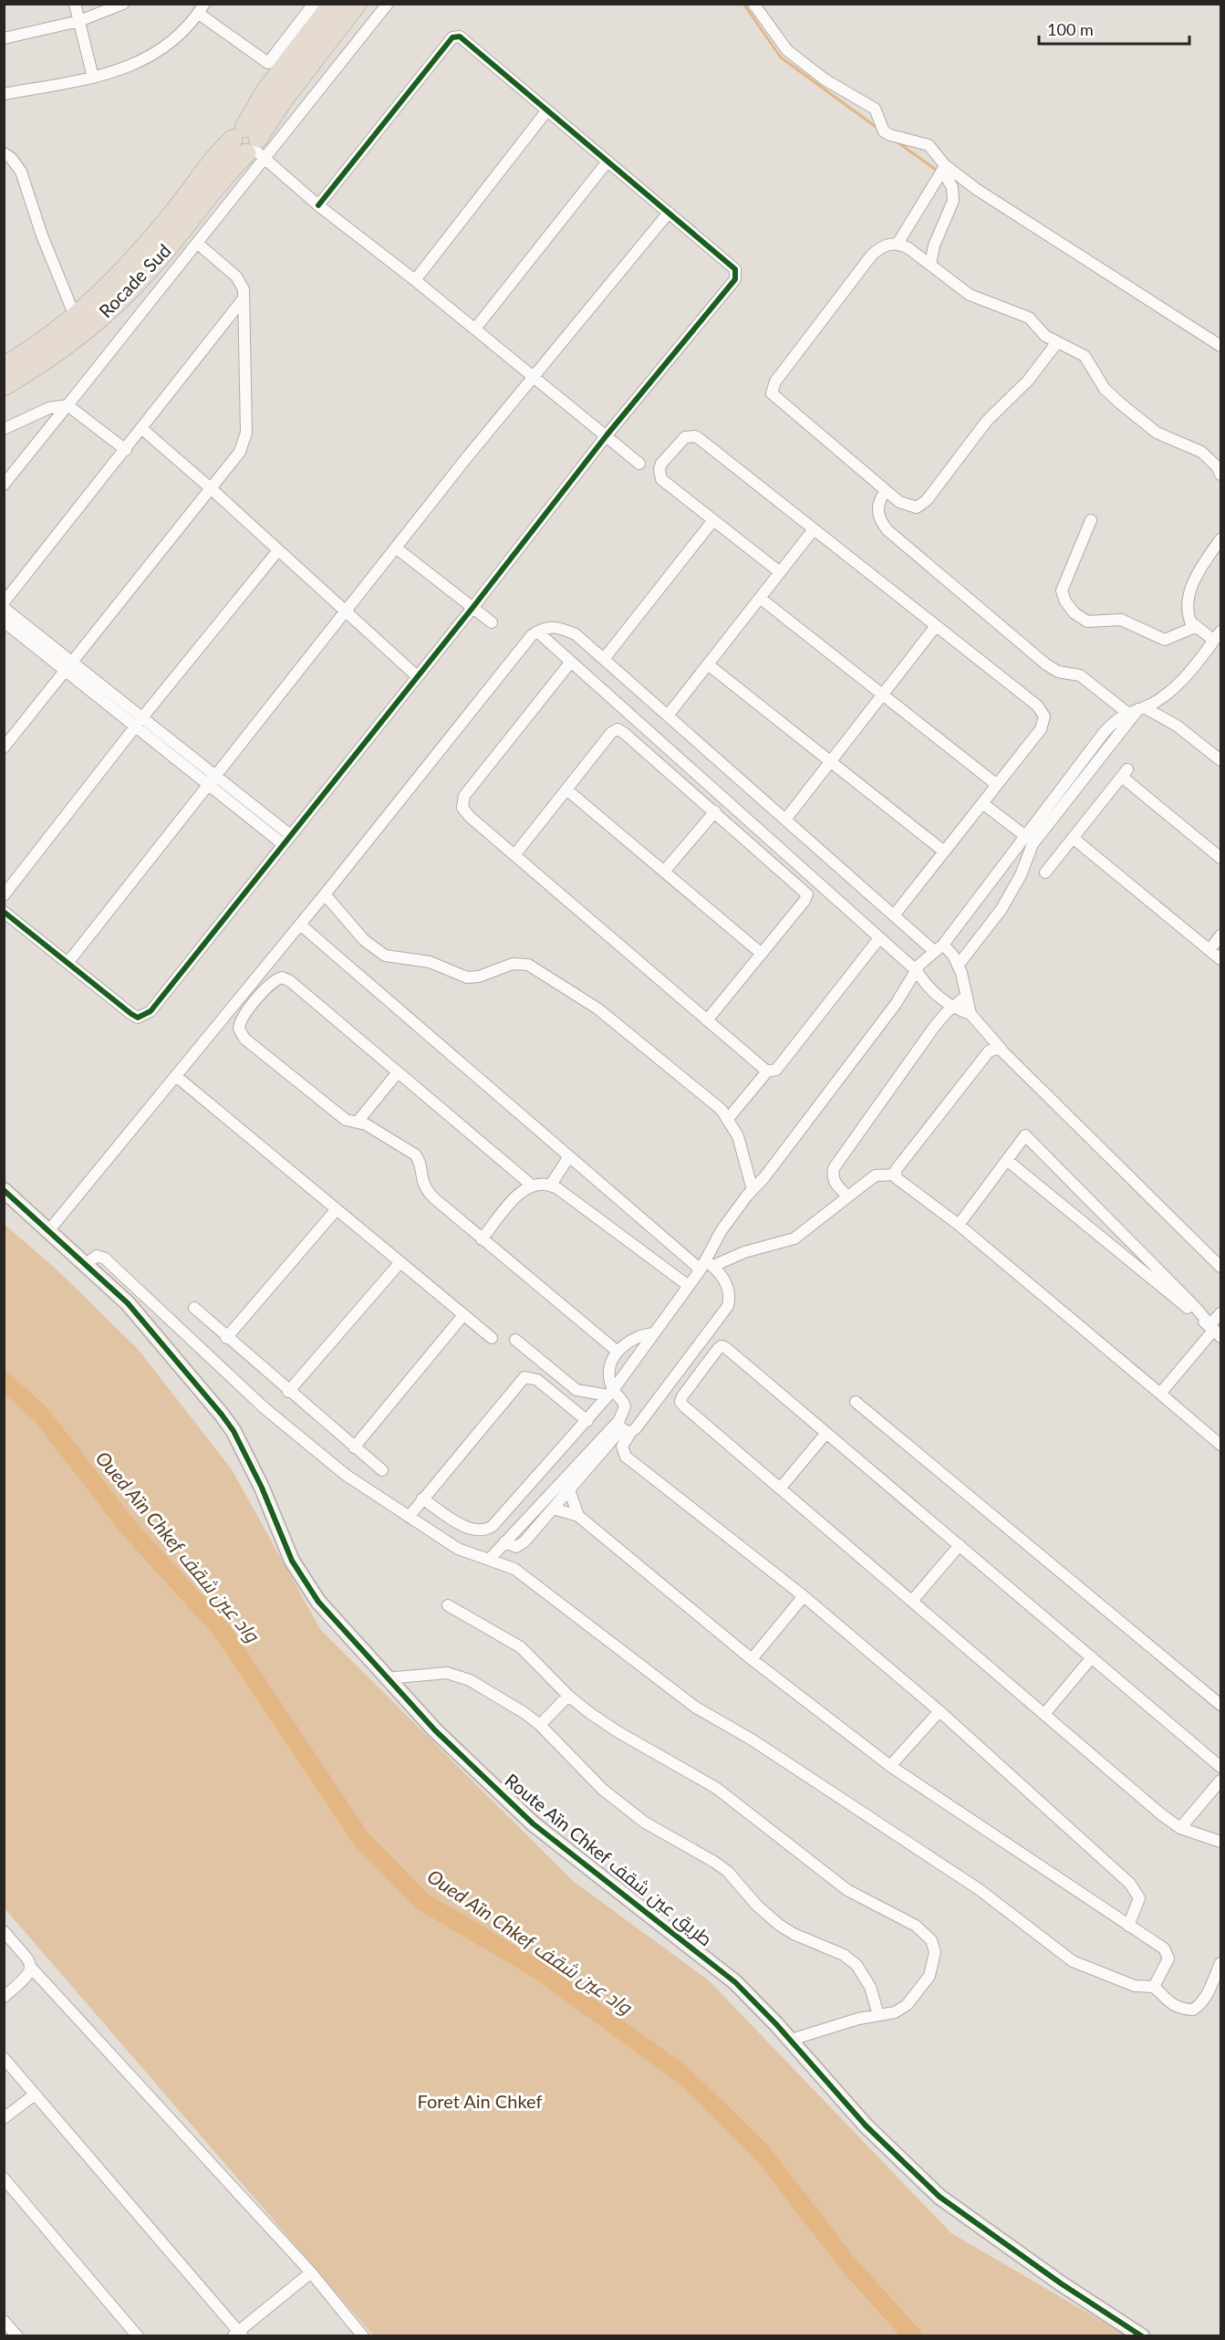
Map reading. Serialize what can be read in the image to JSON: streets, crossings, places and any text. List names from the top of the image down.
{
  "streets": {
    "highway": ["Rocade Sud"],
    "street": ["Route Aïn Chkef طريق عين شقف"]
  },
  "water": ["Oued Aïn Chkef واد عين شقف"],
  "parks": ["Foret Ain Chkef"],
  "scale_bar": "100 m"
}
